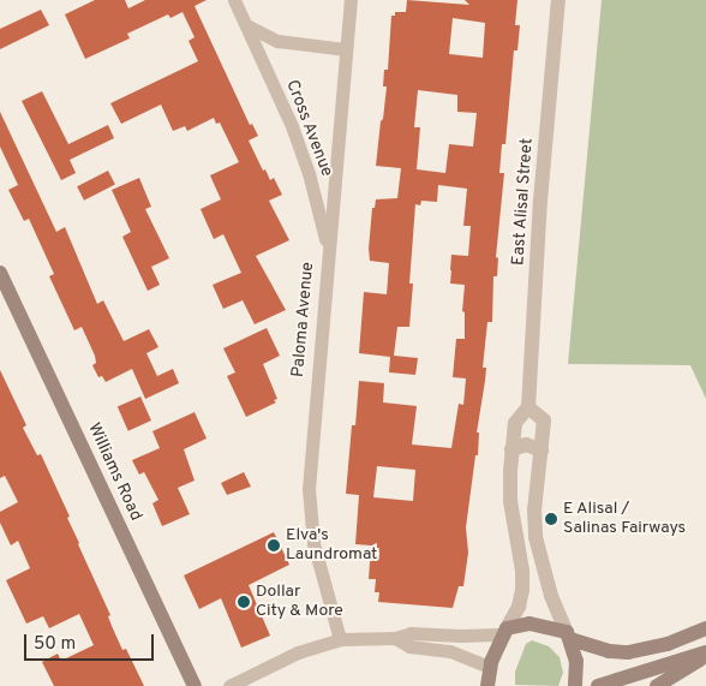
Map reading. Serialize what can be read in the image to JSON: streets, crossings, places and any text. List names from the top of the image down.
{
  "streets": {
    "main road": ["East Alisal Street", "Williams Road"],
    "street": ["Cross Avenue", "Paloma Avenue"]
  },
  "crossings": [
    ["Cross Avenue", "Paloma Avenue"]
  ],
  "places": ["E Alisal / Salinas Fairways", "Elva's Laundromat", "Dollar City & More"],
  "scale_bar": "50 m"
}
